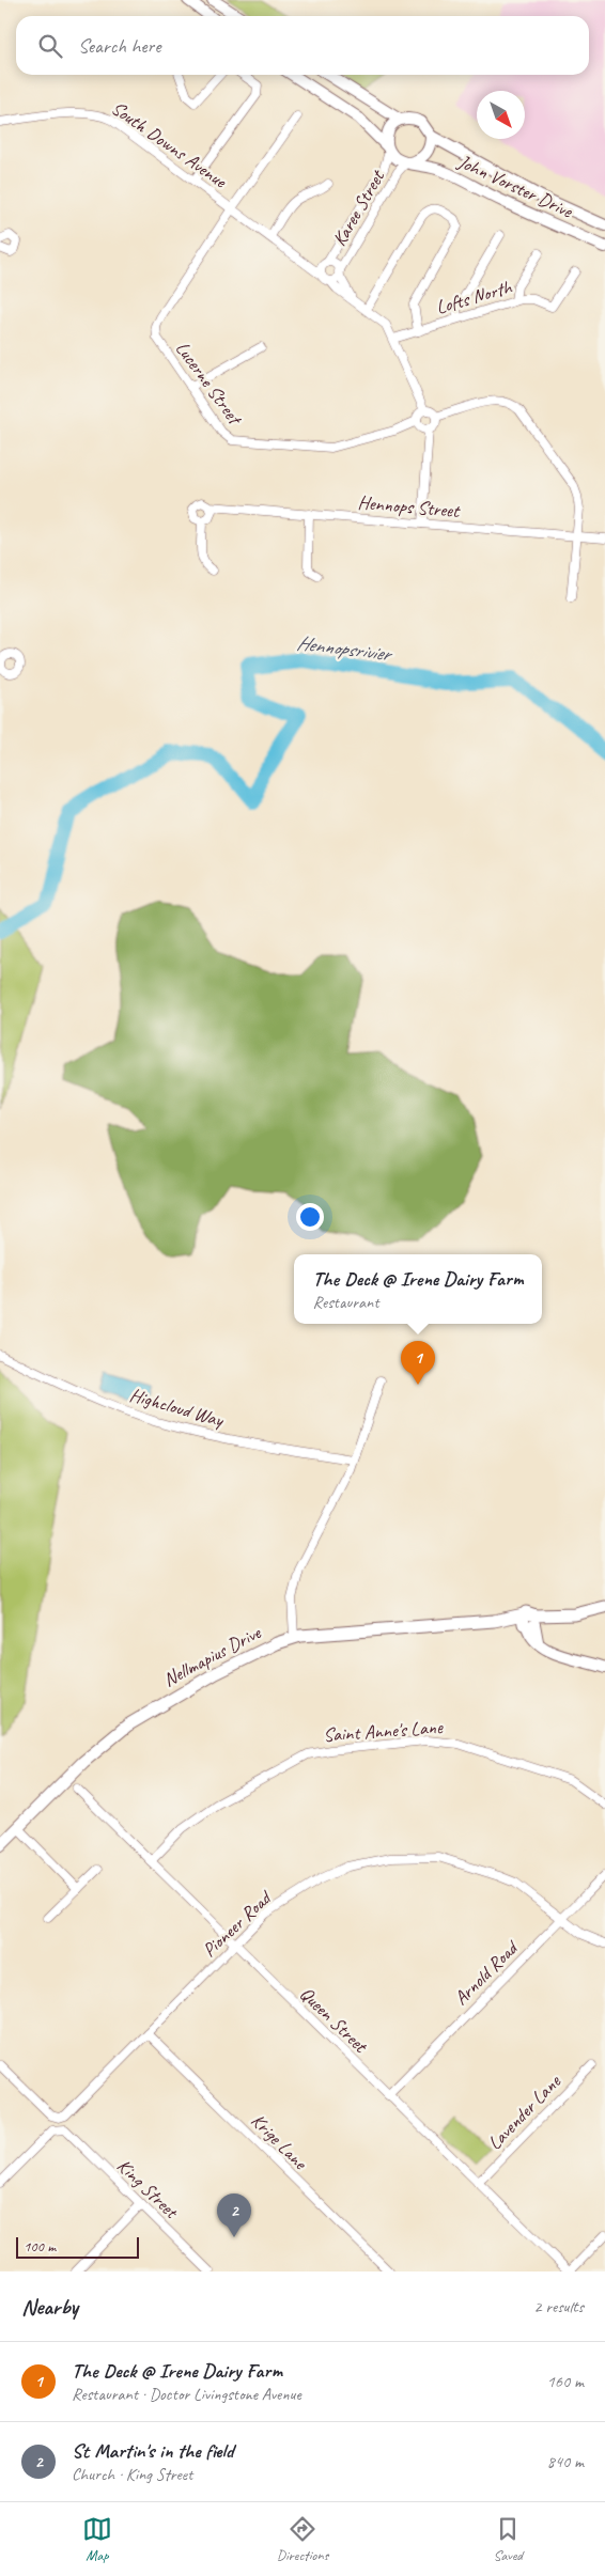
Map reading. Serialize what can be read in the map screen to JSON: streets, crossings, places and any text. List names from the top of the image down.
{
  "streets": {
    "main road": ["Nellmapius Drive"],
    "street": [
      "South Downs Avenue",
      "John Vorster Drive",
      "Karee Street",
      "Lofts North",
      "Lucerne Street",
      "Hennops Street",
      "Highcloud Way",
      "Saint Anne's Lane",
      "Pioneer Road",
      "Arnold Road",
      "Queen Street",
      "Lavender Lane",
      "Krige Lane",
      "King Street"
    ]
  },
  "crossings": [
    ["South Downs Avenue", "Karee Street"],
    ["South Downs Avenue", "Lucerne Street"],
    ["John Vorster Drive", "Karee Street"],
    ["Saint Anne's Lane", "Queen Street"],
    ["Pioneer Road", "Arnold Road"],
    ["Pioneer Road", "Queen Street"],
    ["Pioneer Road", "Krige Lane"],
    ["Arnold Road", "Queen Street"],
    ["Queen Street", "Lavender Lane"]
  ],
  "water": ["Hennopsrivier"],
  "scale_bar": "100 m",
  "north": "bottom right",
  "page": {
    "search": "Search here",
    "popup": ["The Deck @ Irene Dairy Farm", "Restaurant"],
    "pins": ["1", "2"],
    "scale": "100 m",
    "heading": ["Nearby", "2 results"],
    "list": [
      {
        "mark": "1",
        "name": "The Deck @ Irene Dairy Farm",
        "note": "Restaurant · Doctor Livingstone Avenue",
        "value": "160 m"
      },
      {
        "mark": "2",
        "name": "St Martin's in the field",
        "note": "Church · King Street",
        "value": "840 m"
      }
    ],
    "nav": ["Map", "Directions", "Saved"]
  }
}
